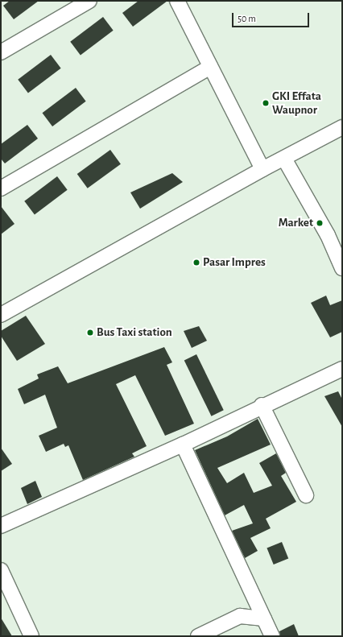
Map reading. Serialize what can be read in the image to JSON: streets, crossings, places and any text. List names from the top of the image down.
{
  "places": [
    "GKI Effata Waupnor",
    "Market",
    "Pasar Impres",
    "Bus Taxi station"
  ],
  "scale_bar": "50 m"
}
